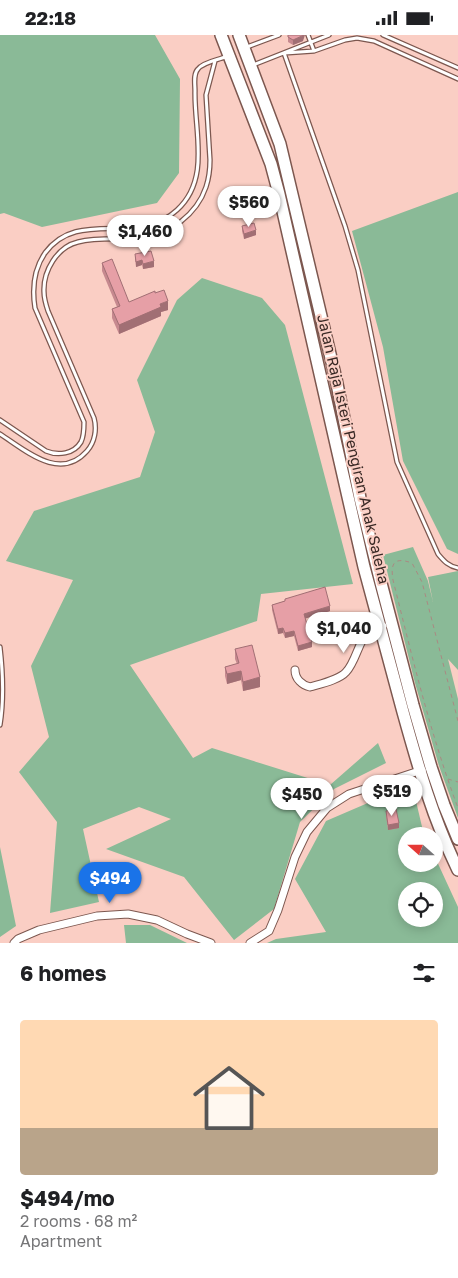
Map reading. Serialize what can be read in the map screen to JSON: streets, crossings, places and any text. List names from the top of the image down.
{
  "streets": {
    "main road": ["Jalan Raja Isteri Pengiran Anak Saleha"]
  },
  "north": "left",
  "page": {
    "status": "22:18",
    "price": [
      "$560",
      "$1,460",
      "$1,040",
      "$519",
      "$450",
      "$494"
    ],
    "heading": "6 homes",
    "list": [
      {
        "name": "$494/mo",
        "note": "2 rooms · 68 m² · Apartment"
      }
    ]
  }
}
